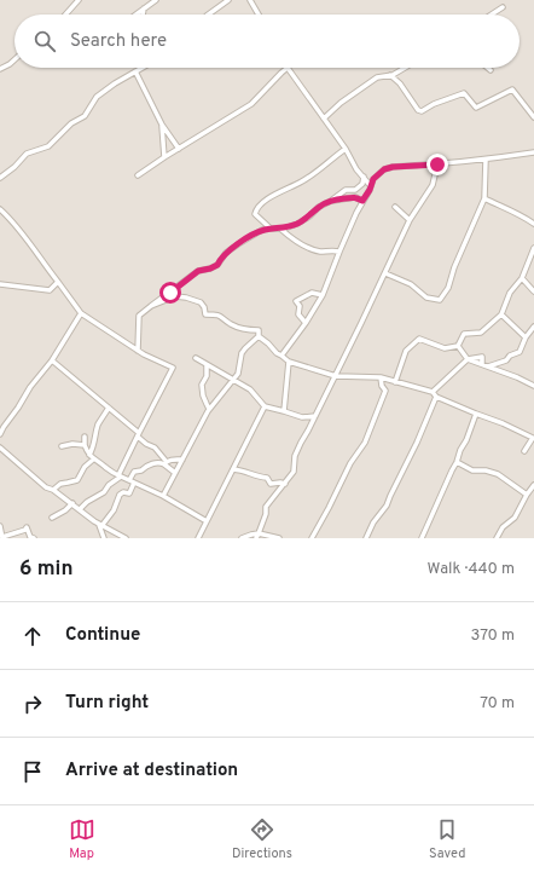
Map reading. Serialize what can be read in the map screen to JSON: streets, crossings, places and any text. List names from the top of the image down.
{
  "page": {
    "search": "Search here",
    "heading": ["6 min", "Walk · 440 m"],
    "list": [
      ["Continue", "370 m"],
      ["Turn right", "70 m"],
      "Arrive at destination"
    ],
    "nav": ["Map", "Directions", "Saved"]
  }
}
